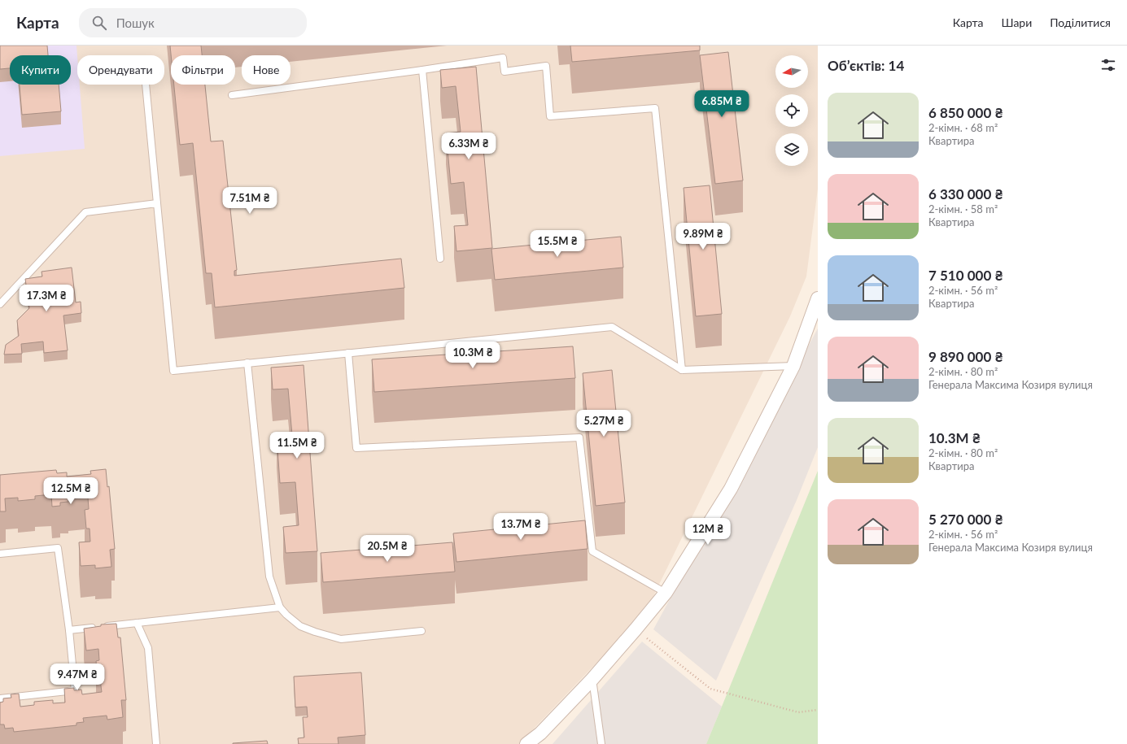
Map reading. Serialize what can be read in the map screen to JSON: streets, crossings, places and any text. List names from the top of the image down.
{
  "north": "left",
  "page": {
    "header": "Карта",
    "search": "Пошук",
    "nav": ["Карта", "Шари", "Поділитися"],
    "heading": "Об’єктів: 14",
    "chip": [
      "Купити",
      "Орендувати",
      "Фільтри",
      "Нове"
    ],
    "list": [
      {
        "name": "6 850 000 ₴",
        "note": "2-кімн. · 68 m² · Квартира"
      },
      {
        "name": "6 330 000 ₴",
        "note": "2-кімн. · 58 m² · Квартира"
      },
      {
        "name": "7 510 000 ₴",
        "note": "2-кімн. · 56 m² · Квартира"
      },
      {
        "name": "9 890 000 ₴",
        "note": "2-кімн. · 80 m² · Генерала Максима Козиря вулиця"
      },
      {
        "name": "10.3M ₴",
        "note": "2-кімн. · 80 m² · Квартира"
      },
      {
        "name": "5 270 000 ₴",
        "note": "2-кімн. · 56 m² · Генерала Максима Козиря вулиця"
      }
    ],
    "price": [
      "6.85M ₴",
      "6.33M ₴",
      "7.51M ₴",
      "9.89M ₴",
      "15.5M ₴",
      "17.3M ₴",
      "10.3M ₴",
      "5.27M ₴",
      "11.5M ₴",
      "12.5M ₴",
      "13.7M ₴",
      "12M ₴",
      "20.5M ₴",
      "9.47M ₴"
    ]
  }
}
